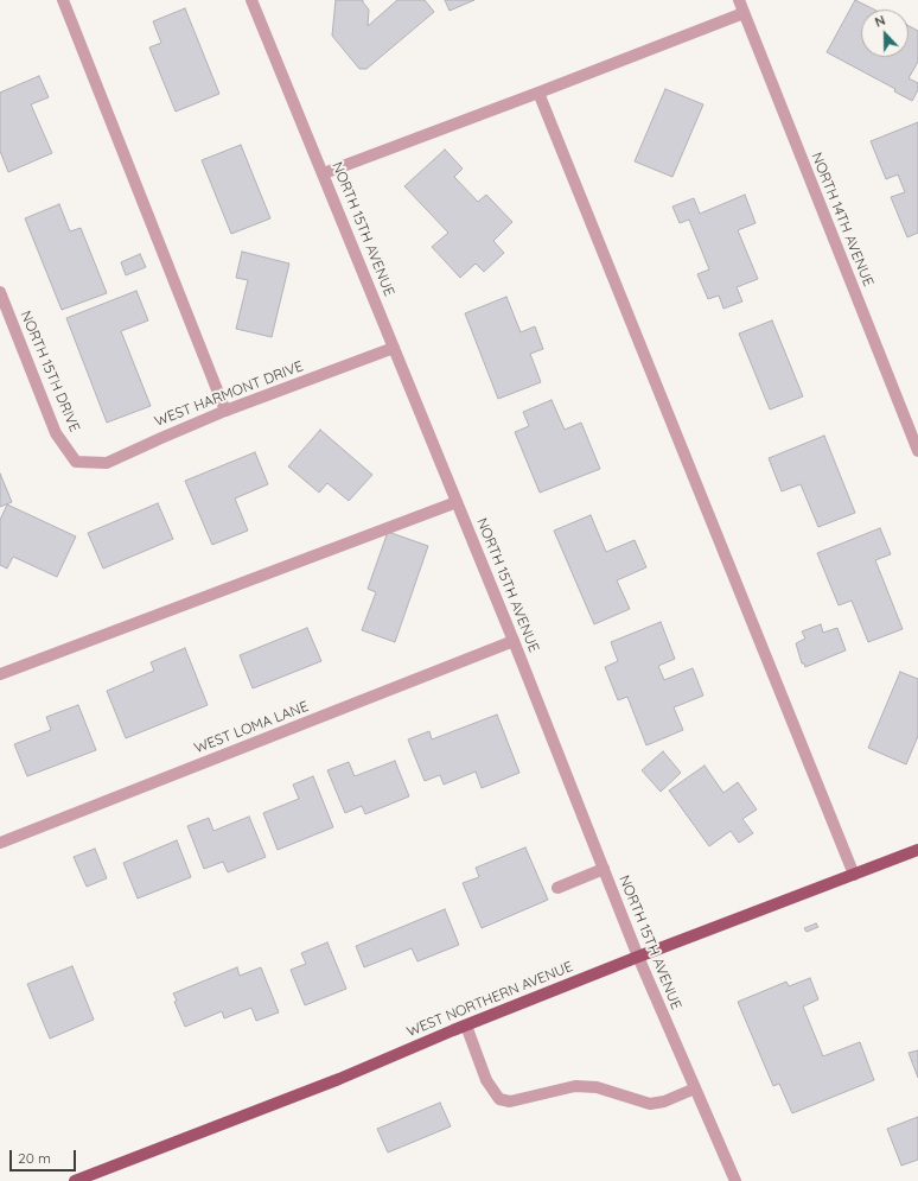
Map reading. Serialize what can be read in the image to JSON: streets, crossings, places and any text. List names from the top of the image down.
{
  "streets": {
    "main road": ["WEST NORTHERN AVENUE"],
    "street": [
      "NORTH 14TH AVENUE",
      "NORTH 15TH AVENUE",
      "NORTH 15TH DRIVE",
      "WEST HARMONT DRIVE",
      "WEST LOMA LANE"
    ]
  },
  "crossings": [
    ["NORTH 15TH AVENUE", "WEST HARMONT DRIVE"],
    ["NORTH 15TH AVENUE", "WEST LOMA LANE"],
    ["NORTH 15TH AVENUE", "WEST NORTHERN AVENUE"],
    ["NORTH 15TH DRIVE", "WEST HARMONT DRIVE"]
  ],
  "scale_bar": "20 m",
  "north": "top"
}
